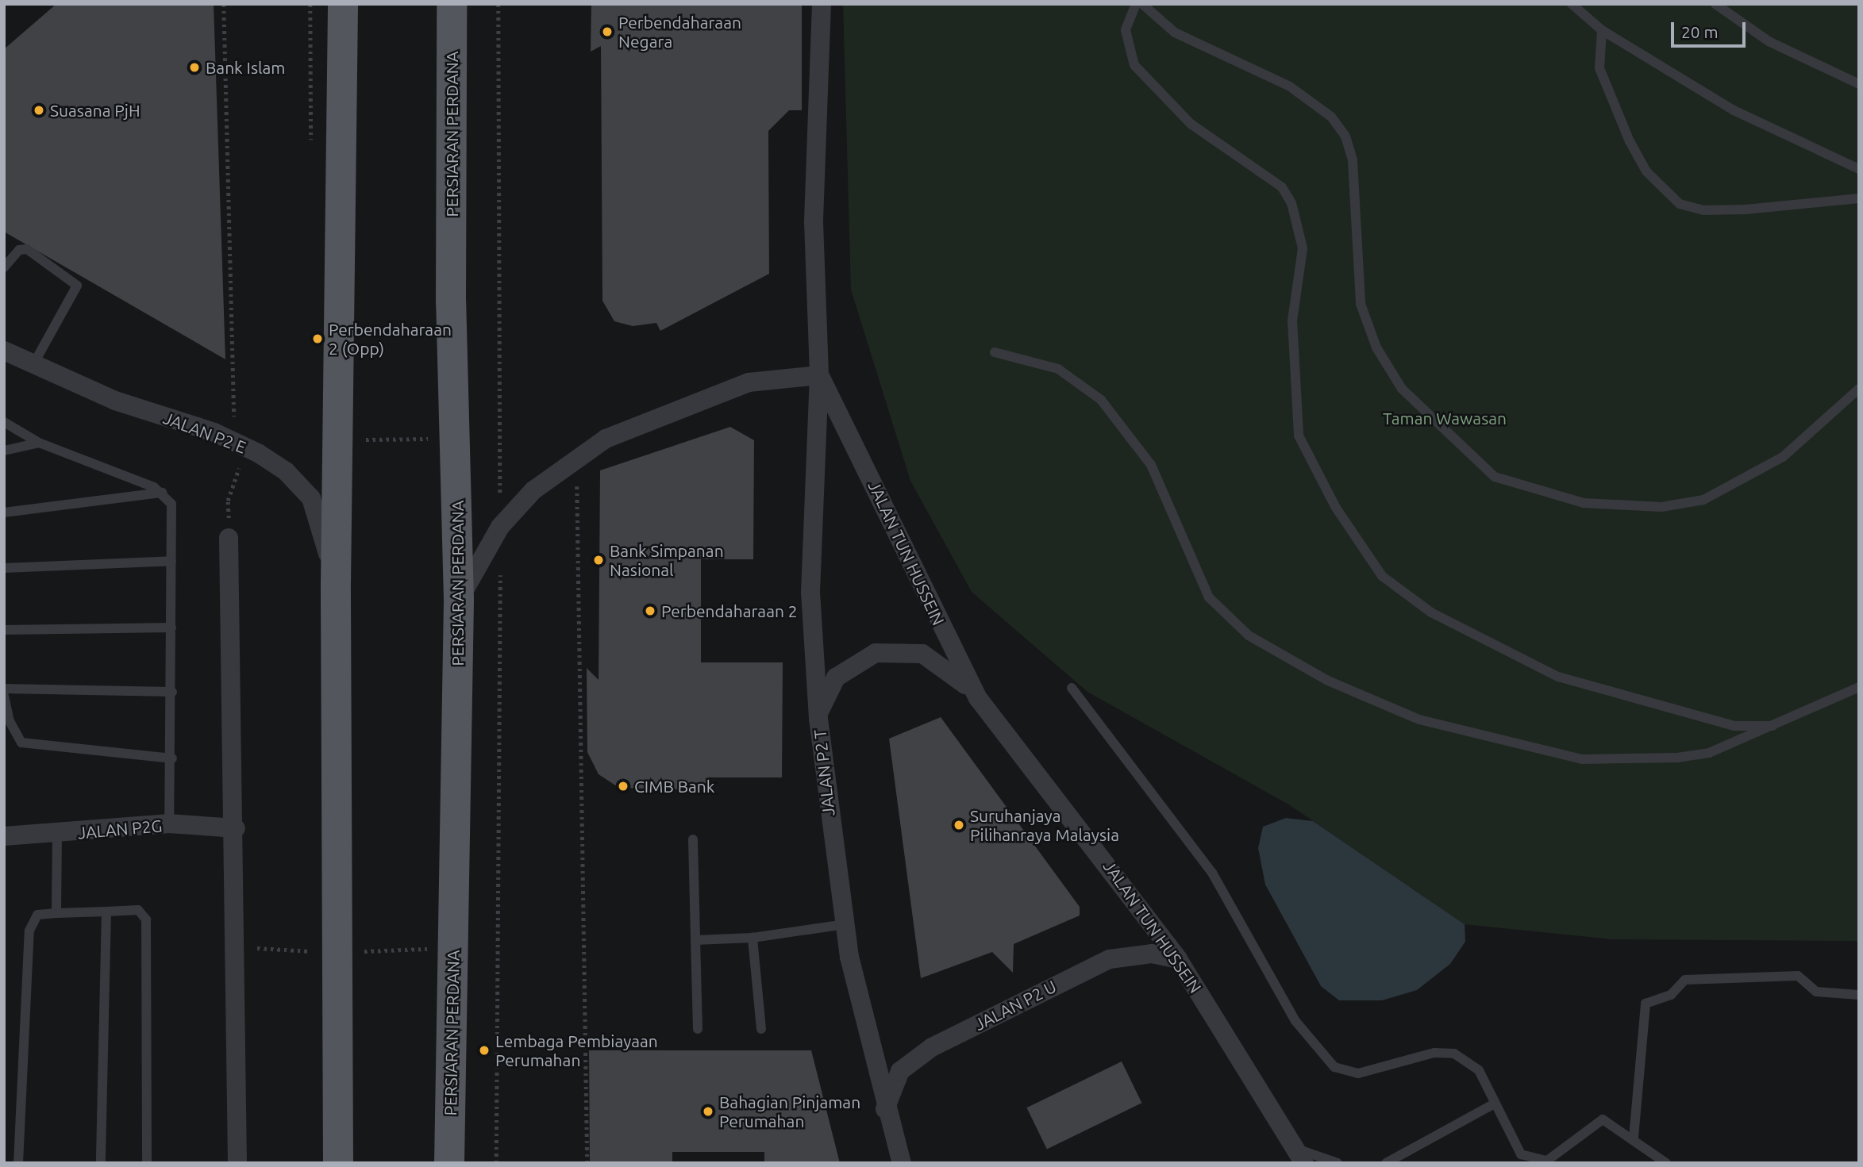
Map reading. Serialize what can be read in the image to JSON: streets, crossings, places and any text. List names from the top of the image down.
{
  "streets": {
    "main road": ["PERSIARAN PERDANA"],
    "street": [
      "JALAN P2 E",
      "JALAN TUN HUSSEIN",
      "JALAN P2 T",
      "JALAN P2G",
      "JALAN P2 U"
    ]
  },
  "crossings": [
    ["JALAN TUN HUSSEIN", "JALAN P2 T"],
    ["JALAN TUN HUSSEIN", "JALAN P2 U"],
    ["JALAN P2 T", "JALAN P2 U"]
  ],
  "parks": ["Taman Wawasan"],
  "places": [
    "Perbendaharaan Negara",
    "Bank Islam",
    "Suasana PjH",
    "Perbendaharaan 2 (Opp)",
    "Bank Simpanan Nasional",
    "Perbendaharaan 2",
    "CIMB Bank",
    "Suruhanjaya Pilihanraya Malaysia",
    "Lembaga Pembiayaan Perumahan",
    "Bahagian Pinjaman Perumahan"
  ],
  "scale_bar": "20 m"
}
